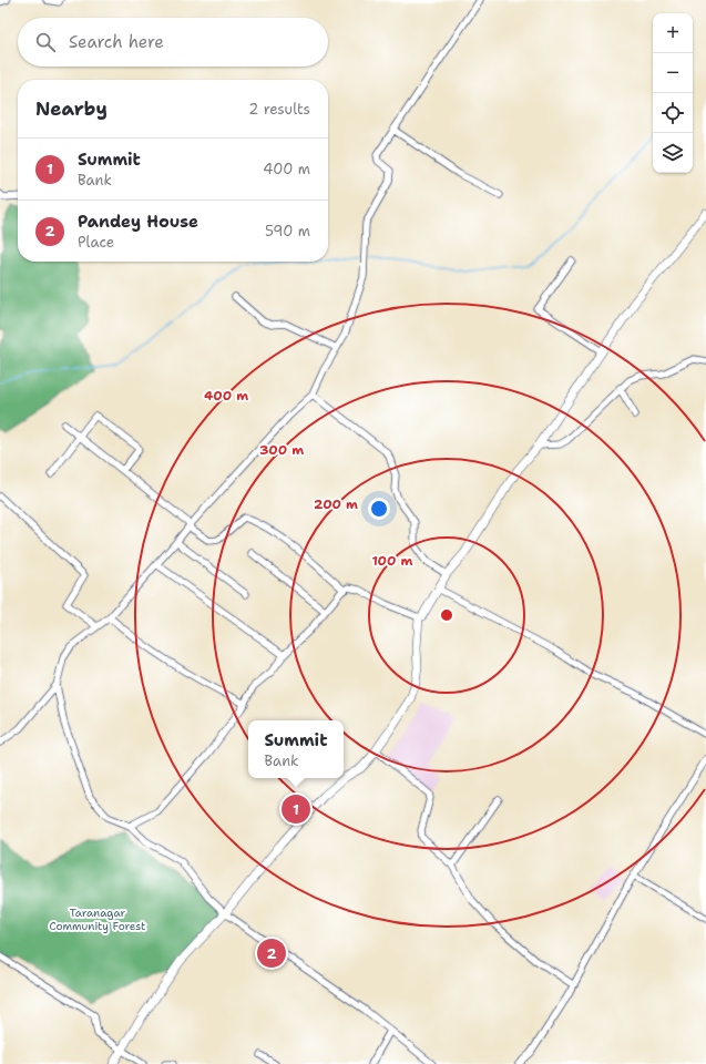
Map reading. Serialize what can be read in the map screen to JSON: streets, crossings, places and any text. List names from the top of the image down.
{
  "parks": ["Taranagar Community Forest"],
  "page": {
    "map_buttons": ["+", "−"],
    "search": "Search here",
    "heading": ["Nearby", "2 results"],
    "list": [
      {
        "mark": "1",
        "name": "Summit",
        "note": "Bank",
        "value": "400 m"
      },
      {
        "mark": "2",
        "name": "Pandey House",
        "note": "Place",
        "value": "590 m"
      }
    ],
    "popup": ["Summit", "Bank"],
    "pins": ["1", "2"]
  },
  "rings": [
    "400 m",
    "300 m",
    "200 m",
    "100 m"
  ]
}
